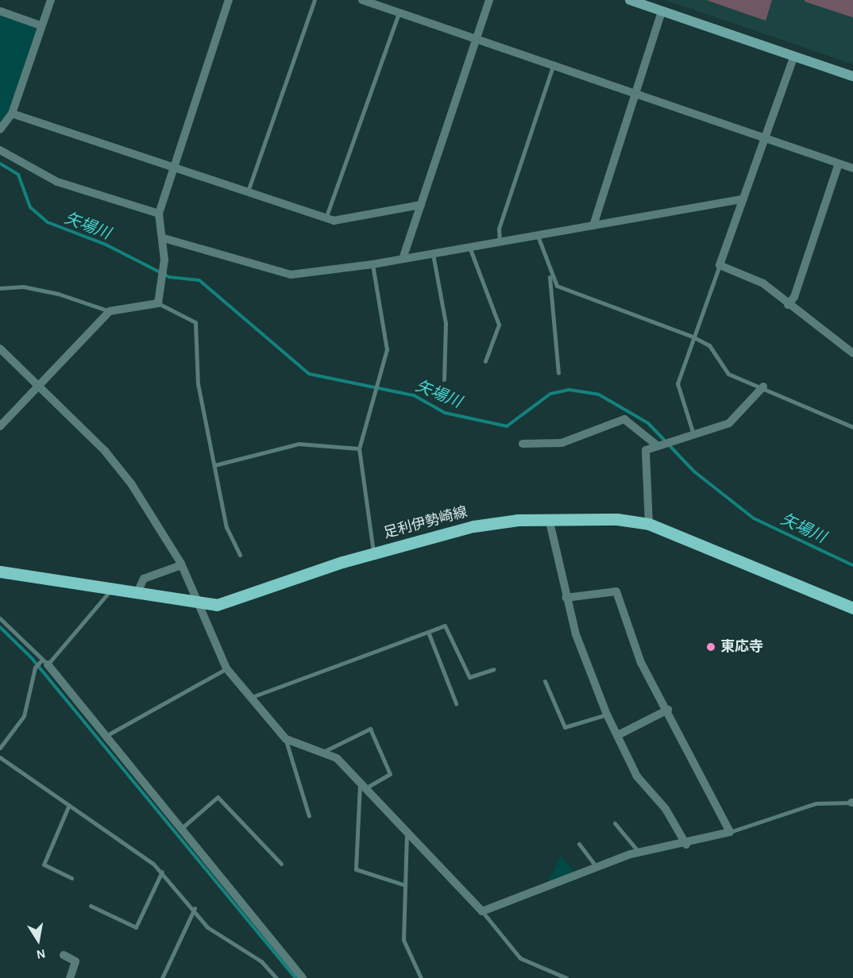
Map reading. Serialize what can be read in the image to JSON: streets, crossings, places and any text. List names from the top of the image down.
{
  "streets": {
    "main road": ["足利伊勢崎線"]
  },
  "water": ["矢場川"],
  "places": ["東応寺"],
  "north": "bottom"
}
